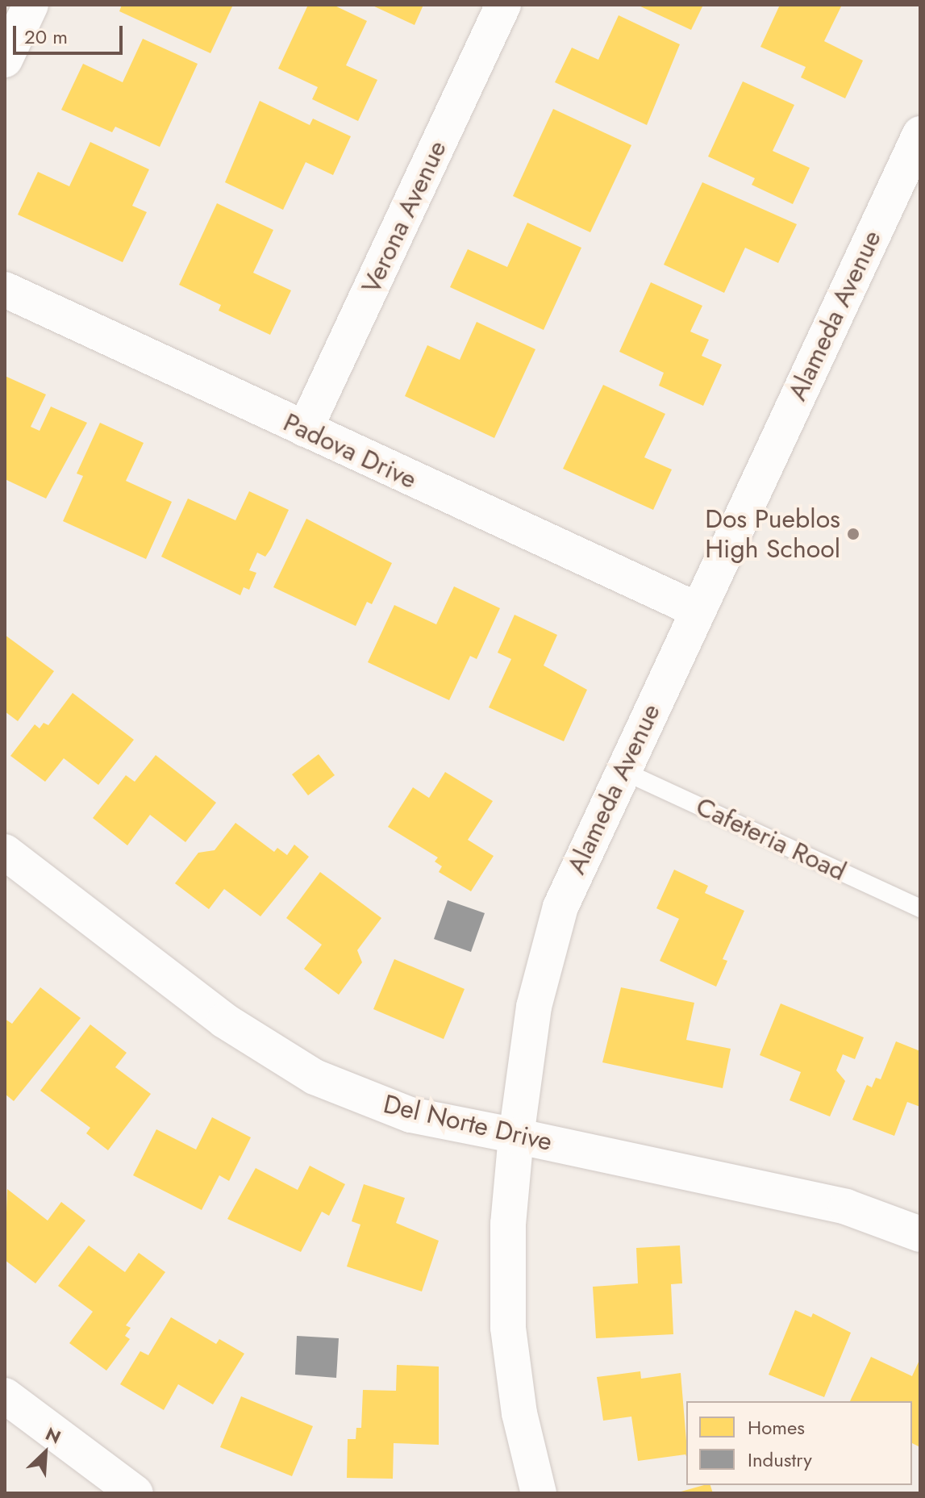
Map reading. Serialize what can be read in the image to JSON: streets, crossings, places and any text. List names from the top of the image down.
{
  "streets": {
    "street": [
      "Verona Avenue",
      "Alameda Avenue",
      "Padova Drive",
      "Del Norte Drive"
    ],
    "lane": ["Cafeteria Road"]
  },
  "crossings": [
    ["Verona Avenue", "Padova Drive"],
    ["Alameda Avenue", "Padova Drive"],
    ["Alameda Avenue", "Cafeteria Road"],
    ["Alameda Avenue", "Del Norte Drive"]
  ],
  "places": ["Dos Pueblos High School"],
  "legend": ["Homes", "Industry"],
  "scale_bar": "20 m",
  "north": "top right"
}
